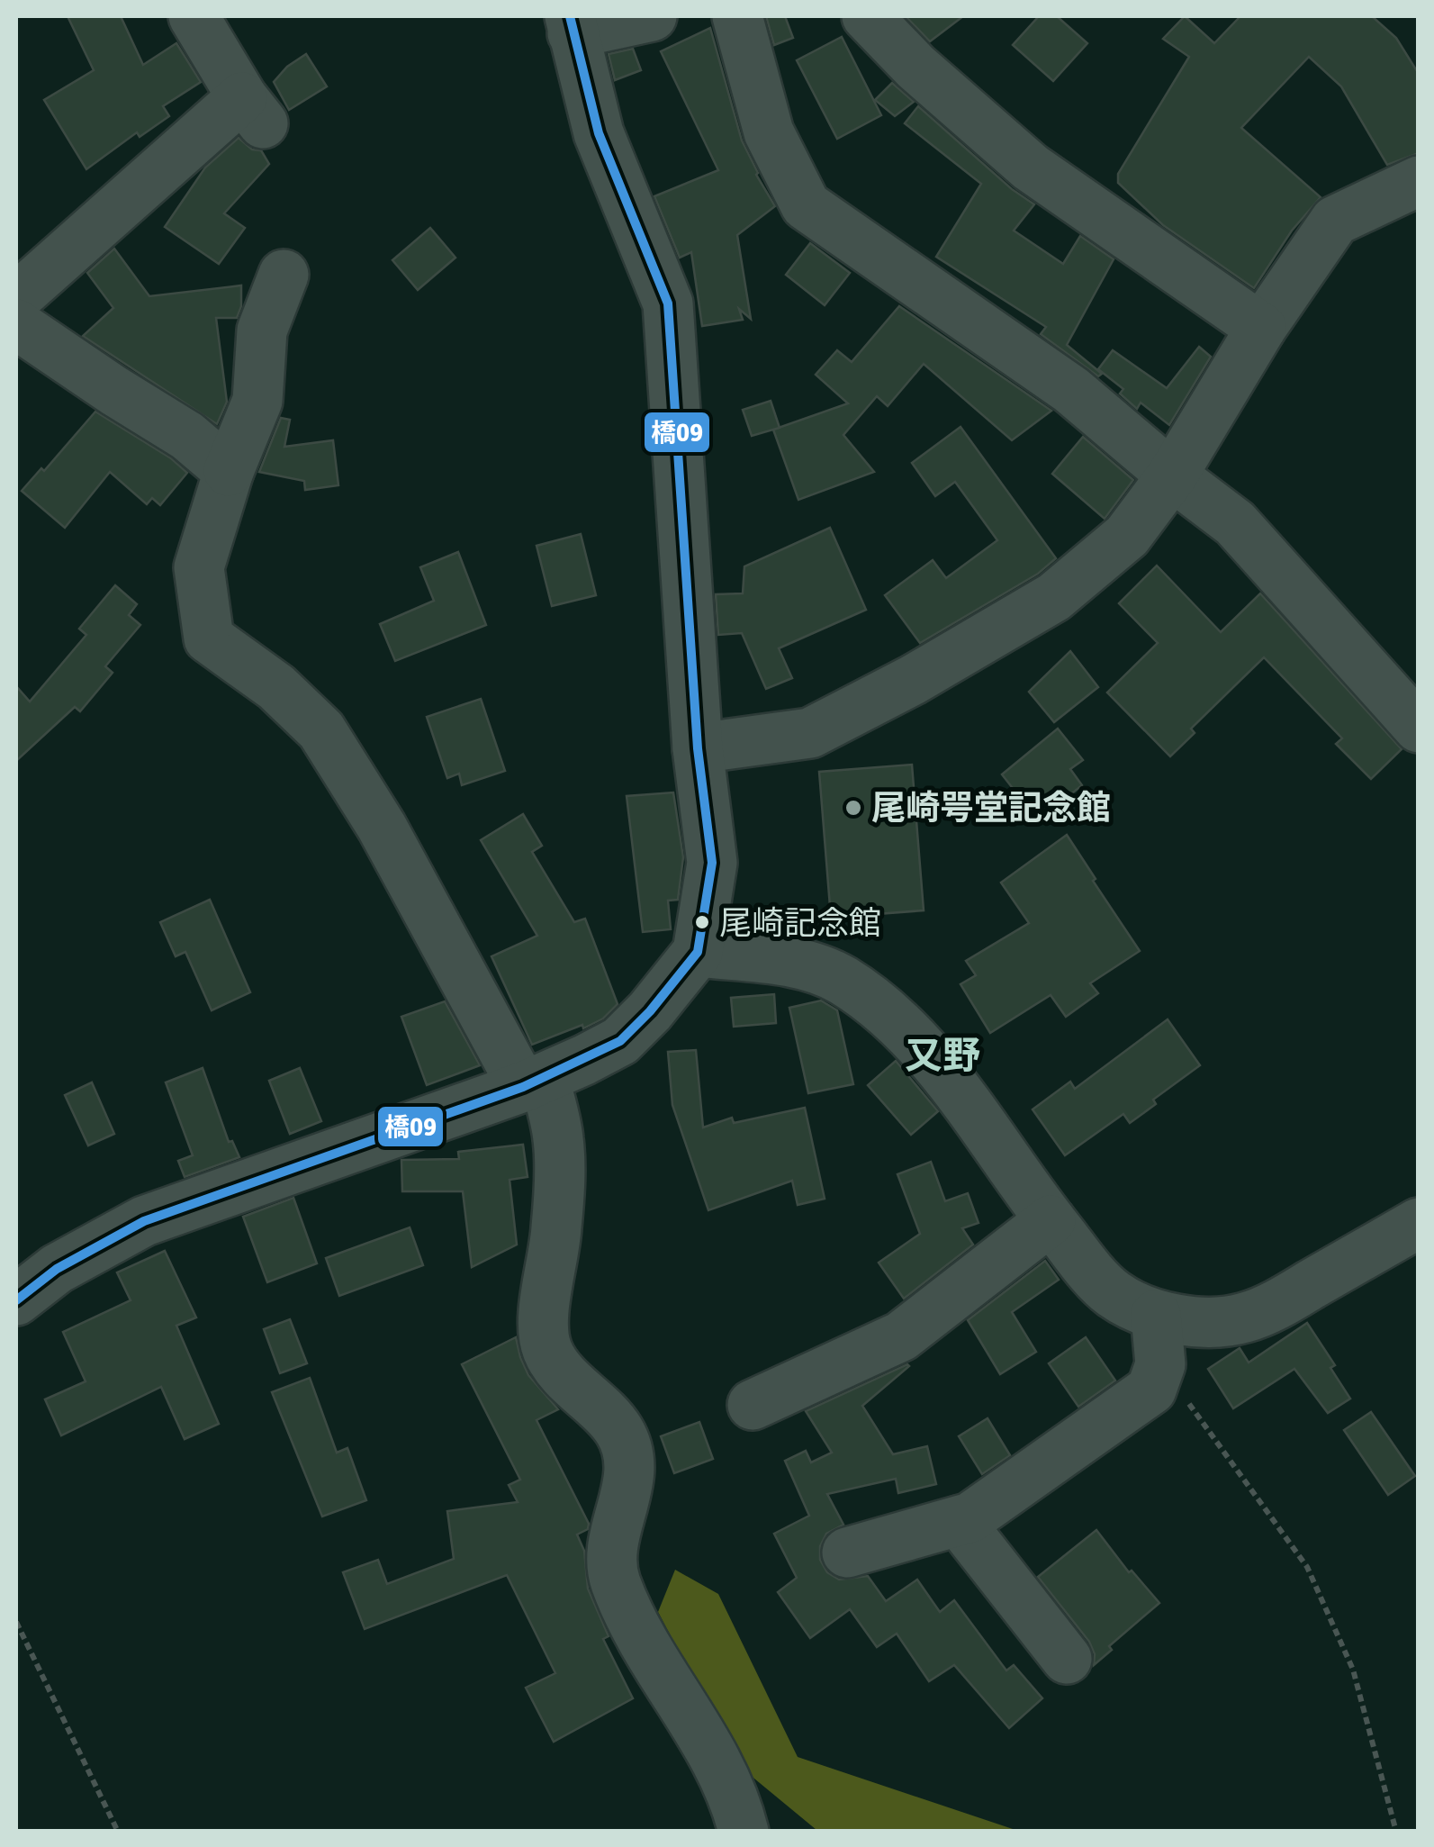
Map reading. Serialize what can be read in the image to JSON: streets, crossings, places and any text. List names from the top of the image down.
{
  "districts": ["又野"],
  "places": ["尾崎咢堂記念館", "尾崎記念館"],
  "lines": ["transit line 橋09"]
}
